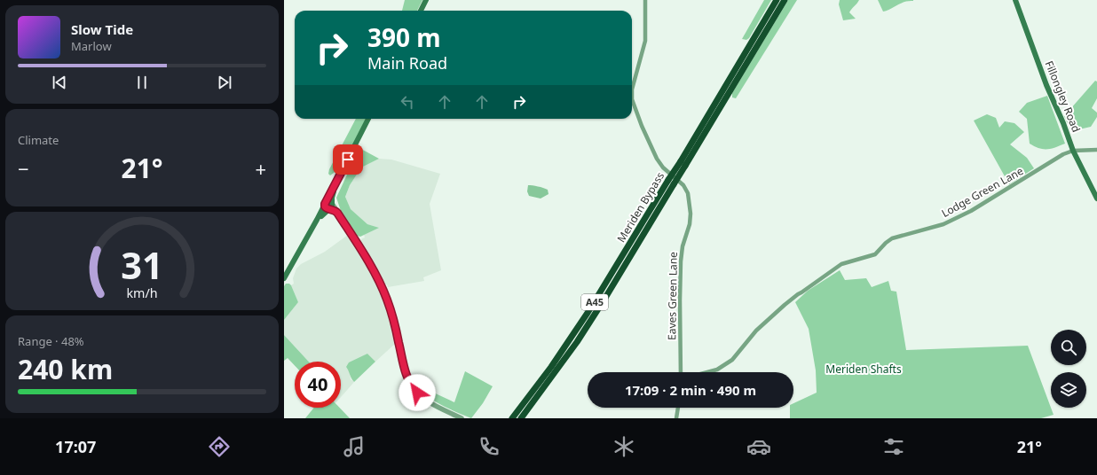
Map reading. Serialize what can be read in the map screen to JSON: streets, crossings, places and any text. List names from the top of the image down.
{
  "streets": {
    "highway": ["Meriden Bypass", "A45"],
    "main road": ["Fillongley Road"],
    "street": ["Lodge Green Lane", "Eaves Green Lane"]
  },
  "crossings": [
    ["Fillongley Road", "Lodge Green Lane"]
  ],
  "parks": ["Meriden Shafts"],
  "page": {
    "turn": ["390 m", "Main Road"],
    "song": ["Slow Tide", "Marlow"],
    "tile": [
      "Climate",
      ["Range · 48%", "240 km"]
    ],
    "heat": ["−", "21°", "+"],
    "limit": "40",
    "trip": "17:09 · 2 min · 490 m",
    "tabs": ["17:07", "21°"],
    "gauge": ["31", "km/h"]
  }
}
